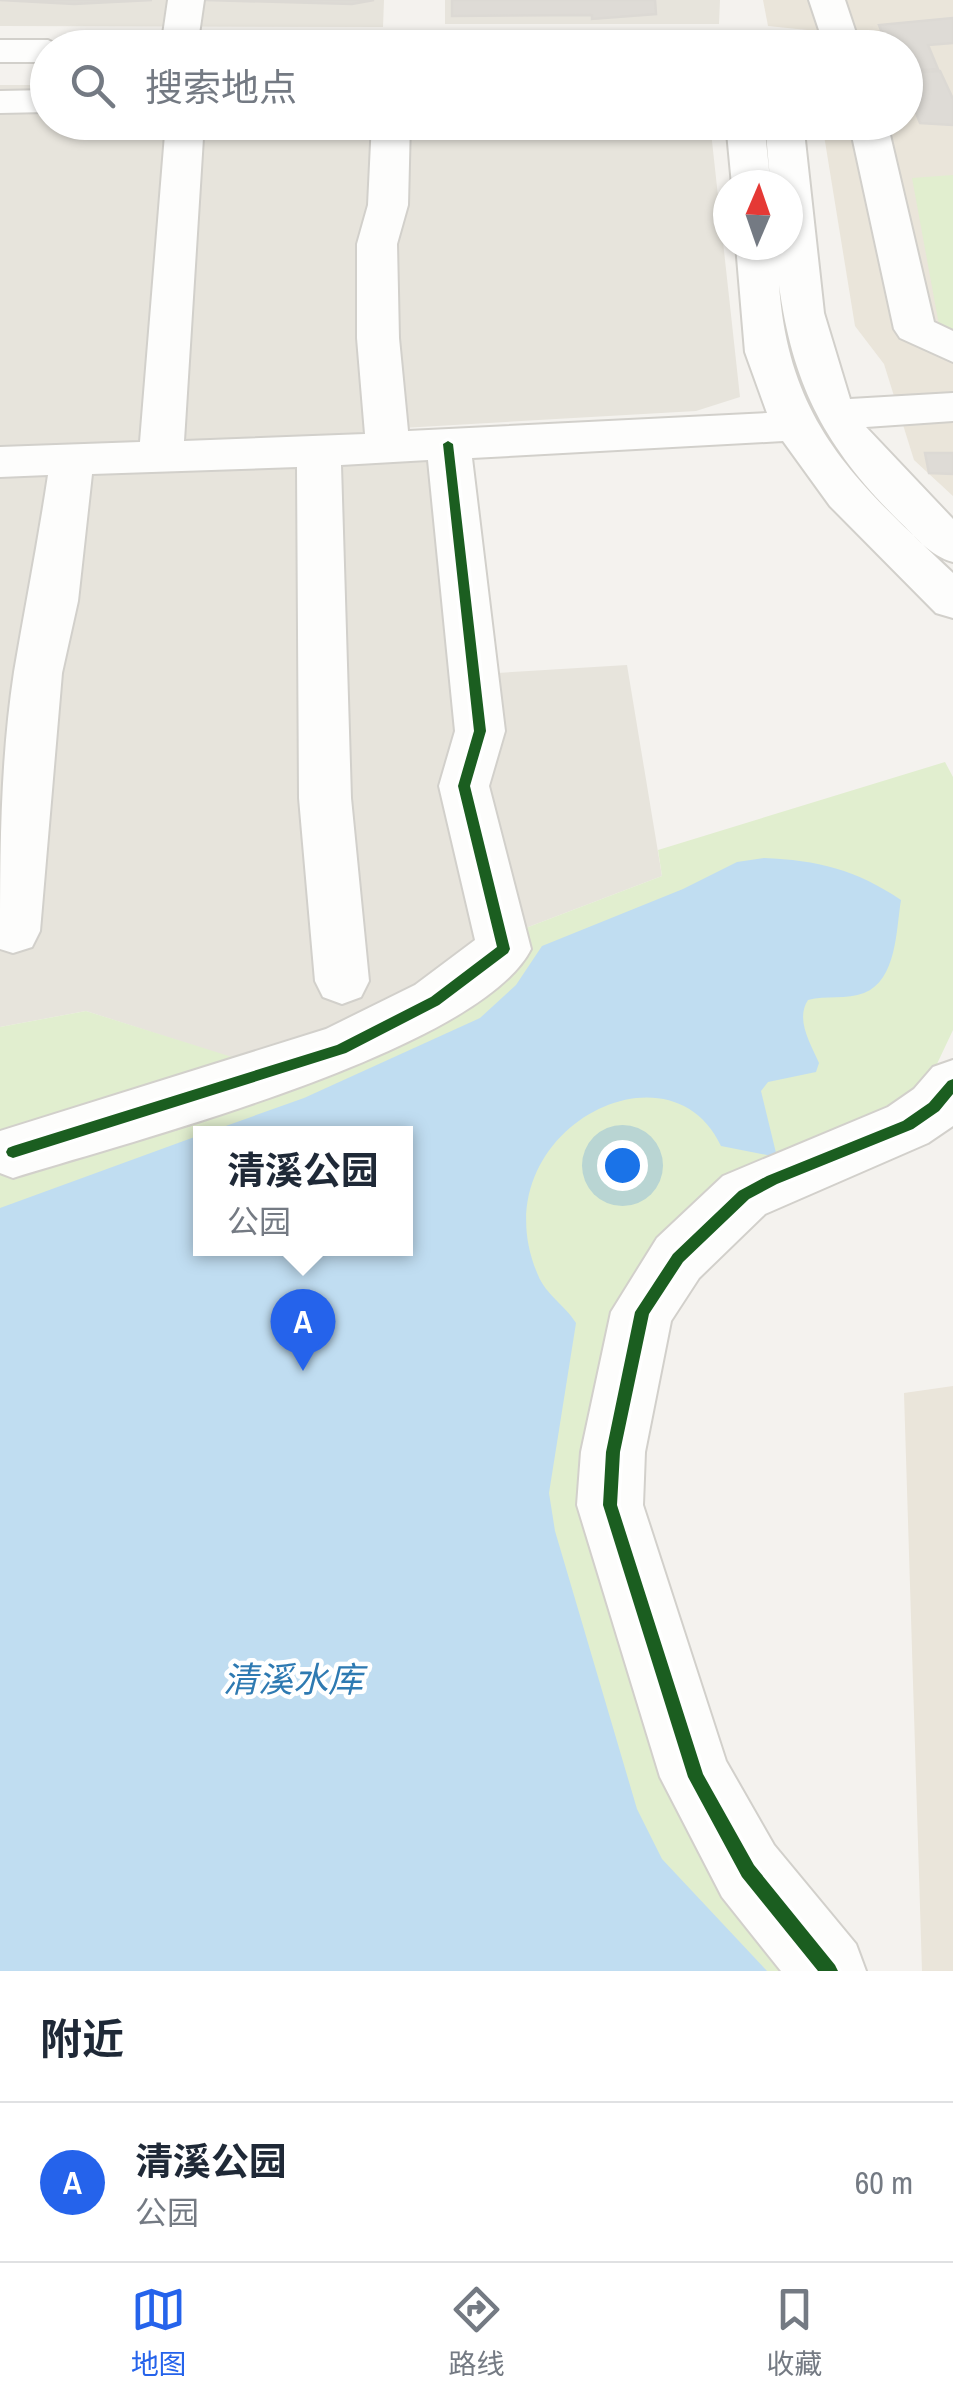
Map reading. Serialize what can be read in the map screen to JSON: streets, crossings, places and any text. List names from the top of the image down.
{
  "water": ["清溪水库"],
  "north": "top",
  "page": {
    "search": "搜索地点",
    "popup": ["清溪公园", "公园"],
    "pins": "A",
    "heading": "附近",
    "list": [
      {
        "mark": "A",
        "name": "清溪公园",
        "note": "公园",
        "value": "60 m"
      }
    ],
    "nav": ["地图", "路线", "收藏"]
  }
}
